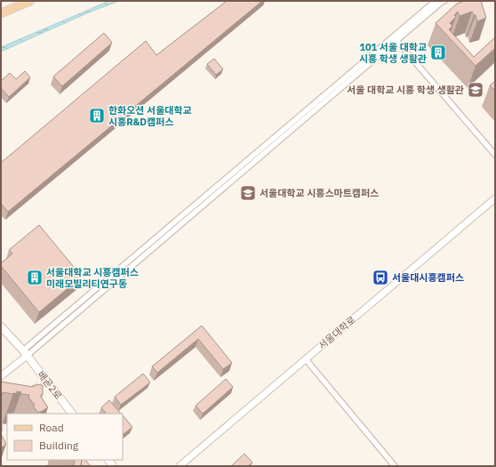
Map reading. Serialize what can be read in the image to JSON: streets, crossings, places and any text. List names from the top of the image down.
{
  "streets": {
    "main road": ["배곧2로"],
    "street": ["서울대학로"]
  },
  "places": {
    "building": ["101 서울 대학교 시흥 학생 생활관", "한화오션 서울대학교 시흥R&D캠퍼스", "서울대학교 시흥캠퍼스 미래모빌리티연구동"],
    "school or university": ["서울 대학교 시흥 학생 생활관", "서울대학교 시흥스마트캠퍼스"],
    "bus stop": ["서울대시흥캠퍼스"]
  },
  "legend": ["Road", "Building"]
}
